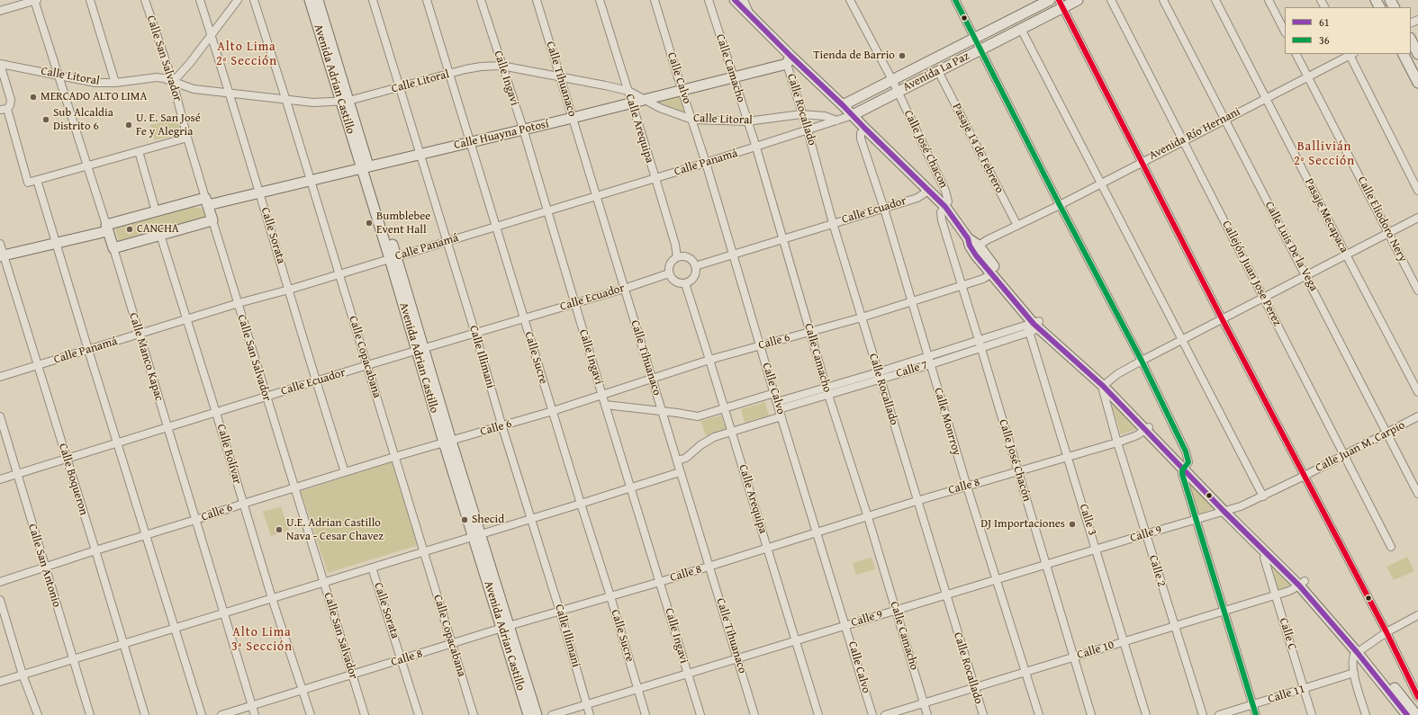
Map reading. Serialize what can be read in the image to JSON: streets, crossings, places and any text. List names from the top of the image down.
{
  "streets": {
    "street": [
      "Calle San Salvador",
      "Calle Camacho",
      "Avenida La Paz",
      "Calle Litoral",
      "Calle Ingavi",
      "Calle Calvo",
      "Avenida Adrian Castillo",
      "Calle Tihuanaco",
      "Calle Rocallado",
      "Calle Arequipa",
      "Avenida Río Hernani",
      "Calle Huayna Potosí",
      "Pasaje 14 de Febrero",
      "Calle José Chacon",
      "Calle Panamá",
      "Calle Ecuador",
      "Pasaje Mecapaca",
      "Calle Eliodoro Nery",
      "Calle Sorata",
      "Calle Luis De la Vega",
      "Callejón Juan Jose Perez",
      "Calle 6",
      "Calle Manco Kapac",
      "Calle Copacabana",
      "Calle Illimani",
      "Calle Sucre",
      "Calle 7",
      "Calle Monrroy",
      "Calle Juan M. Carpio",
      "Calle Bolívar",
      "Calle José Chacón",
      "Calle Boqueron",
      "Calle 8",
      "Calle 3",
      "Calle 9",
      "Calle San Antonio",
      "Calle 2",
      "Calle C",
      "Calle 10",
      "Calle 11"
    ]
  },
  "crossings": [
    ["Calle San Salvador", "Calle Litoral"],
    ["Calle San Salvador", "Calle Huayna Potosí"],
    ["Calle San Salvador", "Calle Panamá"],
    ["Calle San Salvador", "Calle Ecuador"],
    ["Calle San Salvador", "Calle 6"],
    ["Calle San Salvador", "Calle 8"],
    ["Calle Camacho", "Calle Litoral"],
    ["Calle Camacho", "Calle Huayna Potosí"],
    ["Calle Camacho", "Calle Panamá"],
    ["Calle Camacho", "Calle Ecuador"],
    ["Calle Camacho", "Calle 6"],
    ["Calle Camacho", "Calle 7"],
    ["Calle Camacho", "Calle 8"],
    ["Calle Camacho", "Calle 9"],
    ["Calle Camacho", "Calle 10"],
    ["Avenida La Paz", "Pasaje 14 de Febrero"],
    ["Avenida La Paz", "Calle José Chacon"],
    ["Avenida La Paz", "Calle Panamá"],
    ["Calle Litoral", "Calle Ingavi"],
    ["Calle Litoral", "Calle Calvo"],
    ["Calle Litoral", "Avenida Adrian Castillo"],
    ["Calle Litoral", "Calle Tihuanaco"],
    ["Calle Litoral", "Calle Rocallado"],
    ["Calle Litoral", "Calle Arequipa"],
    ["Calle Litoral", "Calle Huayna Potosí"],
    ["Calle Litoral", "Calle Panamá"],
    ["Calle Litoral", "Calle Sorata"],
    ["Calle Litoral", "Calle Manco Kapac"],
    ["Calle Litoral", "Calle Copacabana"],
    ["Calle Litoral", "Calle Illimani"],
    ["Calle Litoral", "Calle Sucre"],
    ["Calle Ingavi", "Calle Huayna Potosí"],
    ["Calle Ingavi", "Calle Panamá"],
    ["Calle Ingavi", "Calle Ecuador"],
    ["Calle Ingavi", "Calle 6"],
    ["Calle Ingavi", "Calle 8"],
    ["Calle Ingavi", "Calle 9"],
    ["Calle Calvo", "Calle Huayna Potosí"],
    ["Calle Calvo", "Calle Panamá"],
    ["Calle Calvo", "Calle Ecuador"],
    ["Calle Calvo", "Calle 6"],
    ["Calle Calvo", "Calle 7"],
    ["Calle Calvo", "Calle 8"],
    ["Calle Calvo", "Calle 9"],
    ["Avenida Adrian Castillo", "Calle Huayna Potosí"],
    ["Avenida Adrian Castillo", "Calle Panamá"],
    ["Avenida Adrian Castillo", "Calle Ecuador"],
    ["Avenida Adrian Castillo", "Calle 6"],
    ["Avenida Adrian Castillo", "Calle 8"],
    ["Calle Tihuanaco", "Calle Huayna Potosí"],
    ["Calle Tihuanaco", "Calle Panamá"],
    ["Calle Tihuanaco", "Calle Ecuador"],
    ["Calle Tihuanaco", "Calle 6"],
    ["Calle Tihuanaco", "Calle 7"],
    ["Calle Tihuanaco", "Calle 8"],
    ["Calle Tihuanaco", "Calle 9"],
    ["Calle Rocallado", "Calle Huayna Potosí"],
    ["Calle Rocallado", "Calle Panamá"],
    ["Calle Rocallado", "Calle Ecuador"],
    ["Calle Rocallado", "Calle 6"],
    ["Calle Rocallado", "Calle 7"],
    ["Calle Rocallado", "Calle 8"],
    ["Calle Rocallado", "Calle 9"],
    ["Calle Rocallado", "Calle 10"],
    ["Calle Arequipa", "Calle Huayna Potosí"],
    ["Calle Arequipa", "Calle Panamá"],
    ["Calle Arequipa", "Calle Ecuador"],
    ["Calle Arequipa", "Calle 6"],
    ["Calle Arequipa", "Calle 7"],
    ["Calle Arequipa", "Calle 8"],
    ["Calle Arequipa", "Calle 9"],
    ["Avenida Río Hernani", "Pasaje 14 de Febrero"],
    ["Avenida Río Hernani", "Pasaje Mecapaca"],
    ["Avenida Río Hernani", "Calle Eliodoro Nery"],
    ["Avenida Río Hernani", "Calle Luis De la Vega"],
    ["Avenida Río Hernani", "Callejón Juan Jose Perez"],
    ["Calle Huayna Potosí", "Calle Sorata"],
    ["Calle Huayna Potosí", "Calle Manco Kapac"],
    ["Calle Huayna Potosí", "Calle Copacabana"],
    ["Calle Huayna Potosí", "Calle Illimani"],
    ["Calle Huayna Potosí", "Calle Sucre"],
    ["Calle Huayna Potosí", "Calle Boqueron"],
    ["Calle José Chacon", "Calle José Chacón"],
    ["Calle Panamá", "Calle Sorata"],
    ["Calle Panamá", "Calle Manco Kapac"],
    ["Calle Panamá", "Calle Copacabana"],
    ["Calle Panamá", "Calle Illimani"],
    ["Calle Panamá", "Calle Sucre"],
    ["Calle Panamá", "Calle Bolívar"],
    ["Calle Panamá", "Calle Boqueron"],
    ["Calle Ecuador", "Calle Sorata"],
    ["Calle Ecuador", "Calle Manco Kapac"],
    ["Calle Ecuador", "Calle Copacabana"],
    ["Calle Ecuador", "Calle Illimani"],
    ["Calle Ecuador", "Calle Sucre"],
    ["Calle Ecuador", "Calle Monrroy"],
    ["Calle Ecuador", "Calle Bolívar"],
    ["Calle Ecuador", "Calle Boqueron"],
    ["Calle Ecuador", "Calle San Antonio"],
    ["Calle Sorata", "Calle 6"],
    ["Calle Sorata", "Calle 8"],
    ["Calle Luis De la Vega", "Calle Juan M. Carpio"],
    ["Callejón Juan Jose Perez", "Calle Juan M. Carpio"],
    ["Calle 6", "Calle Manco Kapac"],
    ["Calle 6", "Calle Copacabana"],
    ["Calle 6", "Calle Illimani"],
    ["Calle 6", "Calle Sucre"],
    ["Calle 6", "Calle Monrroy"],
    ["Calle 6", "Calle Bolívar"],
    ["Calle 6", "Calle José Chacón"],
    ["Calle 6", "Calle Boqueron"],
    ["Calle 6", "Calle San Antonio"],
    ["Calle Manco Kapac", "Calle 8"],
    ["Calle Copacabana", "Calle 8"],
    ["Calle Illimani", "Calle 8"],
    ["Calle Illimani", "Calle 9"],
    ["Calle Sucre", "Calle 8"],
    ["Calle Sucre", "Calle 9"],
    ["Calle 7", "Calle Monrroy"],
    ["Calle 7", "Calle José Chacón"],
    ["Calle 7", "Calle 3"],
    ["Calle Monrroy", "Calle 8"],
    ["Calle Monrroy", "Calle 9"],
    ["Calle Monrroy", "Calle 10"],
    ["Calle Juan M. Carpio", "Calle 9"],
    ["Calle Bolívar", "Calle 8"],
    ["Calle José Chacón", "Calle 8"],
    ["Calle José Chacón", "Calle 9"],
    ["Calle José Chacón", "Calle 10"],
    ["Calle 8", "Calle 3"],
    ["Calle 8", "Calle 2"],
    ["Calle 3", "Calle 9"],
    ["Calle 3", "Calle 10"],
    ["Calle 9", "Calle 2"],
    ["Calle 2", "Calle 10"],
    ["Calle C", "Calle 10"],
    ["Calle C", "Calle 11"]
  ],
  "districts": ["Alto Lima 2ª Sección", "Ballivián 2ª Sección", "Alto Lima 3ª Sección"],
  "places": [
    "Tienda de Barrio",
    "MERCADO ALTO LIMA",
    "Sub Alcaldia Distrito 6",
    "U. E. San José Fe y Alegria",
    "Bumblebee Event Hall",
    "CANCHA",
    "Shecid",
    "DJ Importaciones",
    "U.E. Adrian Castillo Nava - Cesar Chavez"
  ],
  "lines": ["transit line 61", "transit line 36"],
  "legend": ["61", "36"]
}
